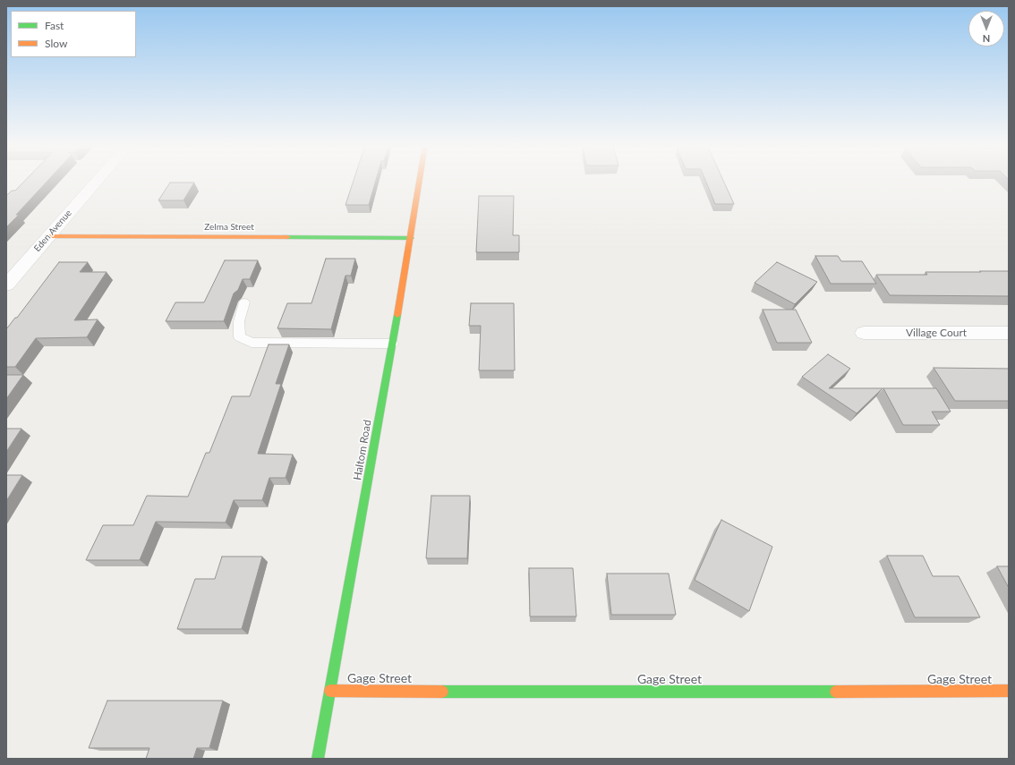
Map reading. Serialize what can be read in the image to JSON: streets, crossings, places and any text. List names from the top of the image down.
{
  "streets": {
    "street": [
      "Zelma Street",
      "Eden Avenue",
      "Village Court",
      "Haltom Road",
      "Gage Street"
    ]
  },
  "crossings": [
    ["Zelma Street", "Eden Avenue"],
    ["Zelma Street", "Haltom Road"],
    ["Haltom Road", "Gage Street"]
  ],
  "legend": ["Fast", "Slow"],
  "north": "bottom"
}
